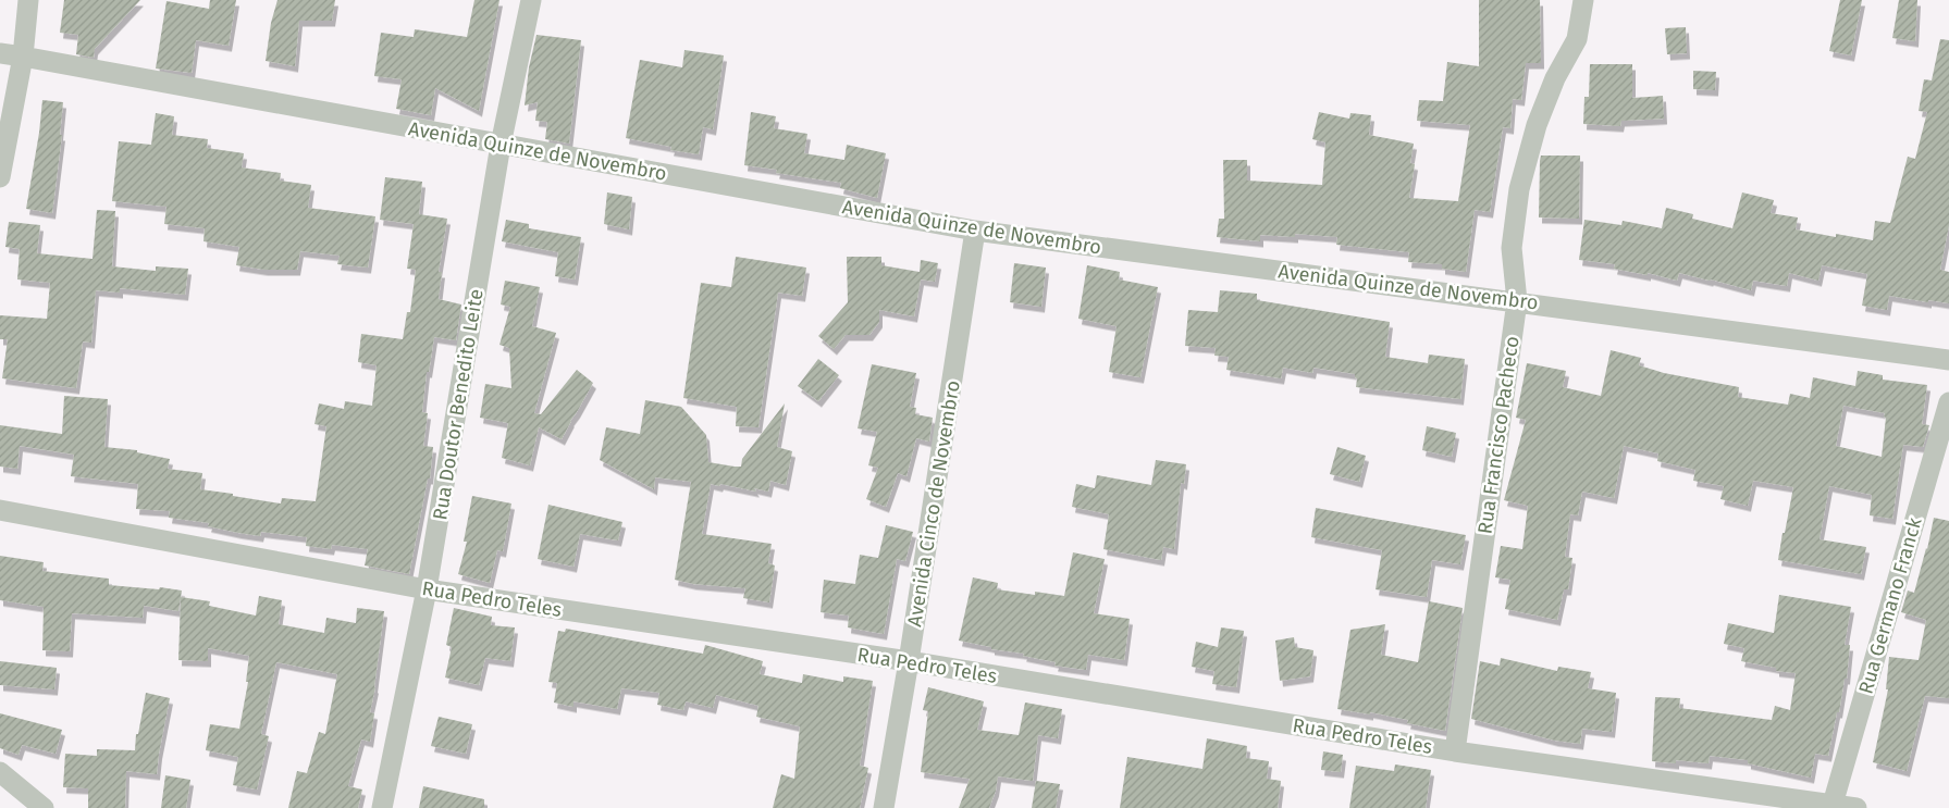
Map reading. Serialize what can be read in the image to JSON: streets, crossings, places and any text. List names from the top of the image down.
{
  "streets": {
    "street": [
      "Avenida Quinze de Novembro",
      "Rua Doutor Benedito Leite",
      "Rua Francisco Pacheco",
      "Avenida Cinco de Novembro",
      "Rua Pedro Teles",
      "Rua Germano Franck"
    ]
  },
  "crossings": [
    ["Avenida Quinze de Novembro", "Rua Doutor Benedito Leite"],
    ["Avenida Quinze de Novembro", "Rua Francisco Pacheco"],
    ["Avenida Quinze de Novembro", "Avenida Cinco de Novembro"],
    ["Rua Doutor Benedito Leite", "Rua Pedro Teles"],
    ["Rua Francisco Pacheco", "Rua Pedro Teles"],
    ["Avenida Cinco de Novembro", "Rua Pedro Teles"],
    ["Rua Pedro Teles", "Rua Germano Franck"]
  ]
}
